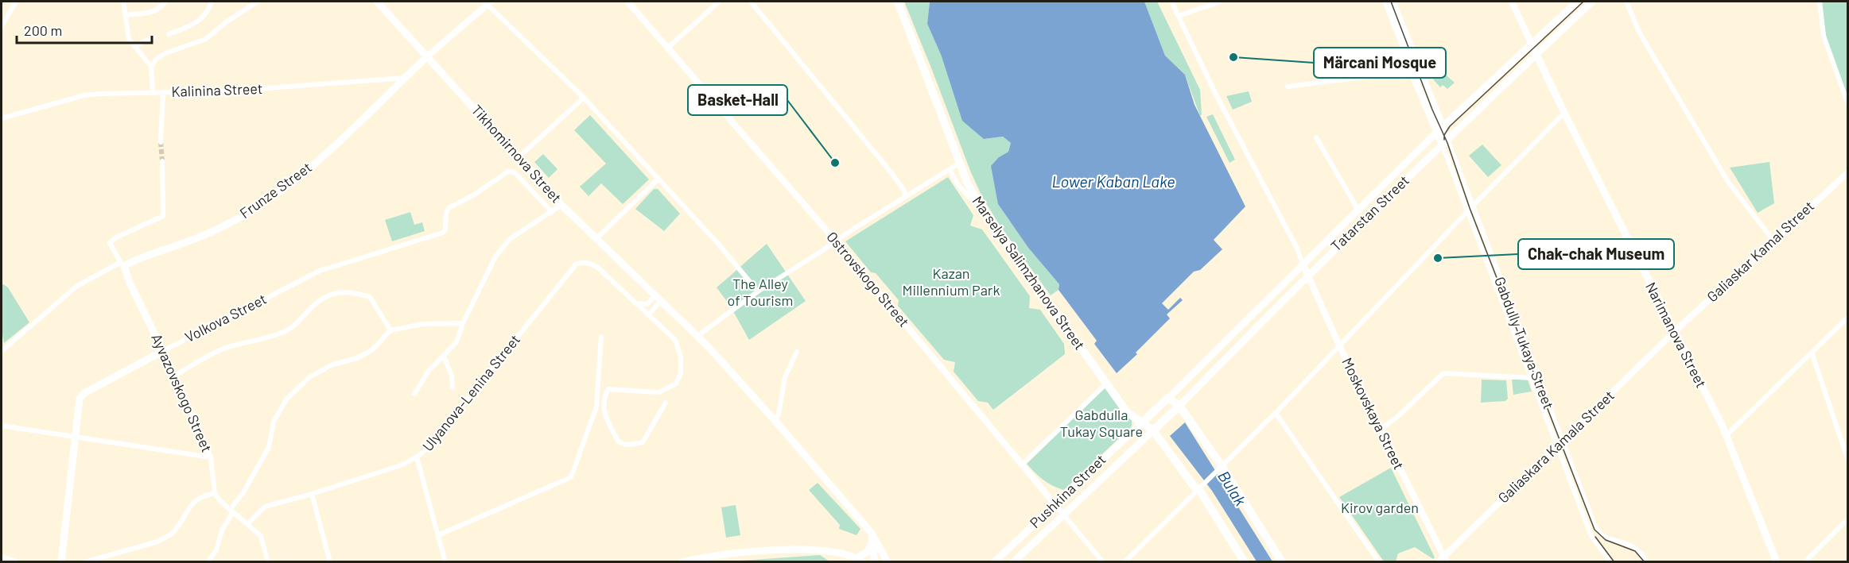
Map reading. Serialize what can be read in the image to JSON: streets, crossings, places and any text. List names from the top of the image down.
{
  "streets": {
    "main road": [
      "Tikhomirnova Street",
      "Frunze Street",
      "Tatarstan Street",
      "Marselya Salimzhanova Street",
      "Volkova Street",
      "Narimanova Street",
      "Gabdully Tukaya Street",
      "Ayvazovskogo Street",
      "Pushkina Street"
    ],
    "street": [
      "Kalinina Street",
      "Galiaskar Kamal Street",
      "Ostrovskogo Street",
      "Ulyanova-Lenina Street",
      "Moskovskaya Street",
      "Galiaskara Kamala Street"
    ]
  },
  "crossings": [
    ["Kalinina Street", "Frunze Street"],
    ["Frunze Street", "Ayvazovskogo Street"],
    ["Tatarstan Street", "Marselya Salimzhanova Street"],
    ["Tatarstan Street", "Narimanova Street"],
    ["Tatarstan Street", "Gabdully Tukaya Street"],
    ["Tatarstan Street", "Moskovskaya Street"],
    ["Tatarstan Street", "Pushkina Street"],
    ["Galiaskar Kamal Street", "Narimanova Street"],
    ["Galiaskar Kamal Street", "Galiaskara Kamala Street"],
    ["Marselya Salimzhanova Street", "Pushkina Street"],
    ["Ostrovskogo Street", "Pushkina Street"],
    ["Volkova Street", "Ayvazovskogo Street"],
    ["Narimanova Street", "Galiaskara Kamala Street"],
    ["Gabdully Tukaya Street", "Galiaskara Kamala Street"],
    ["Moskovskaya Street", "Galiaskara Kamala Street"]
  ],
  "water": ["Lower Kaban Lake", "Bulak"],
  "parks": [
    "Kazan Millennium Park",
    "The Alley of Tourism",
    "Gabdulla Tukay Square",
    "Kirov garden"
  ],
  "places": ["Märcani Mosque", "Basket-Hall", "Chak-chak Museum"],
  "scale_bar": "200 m"
}
